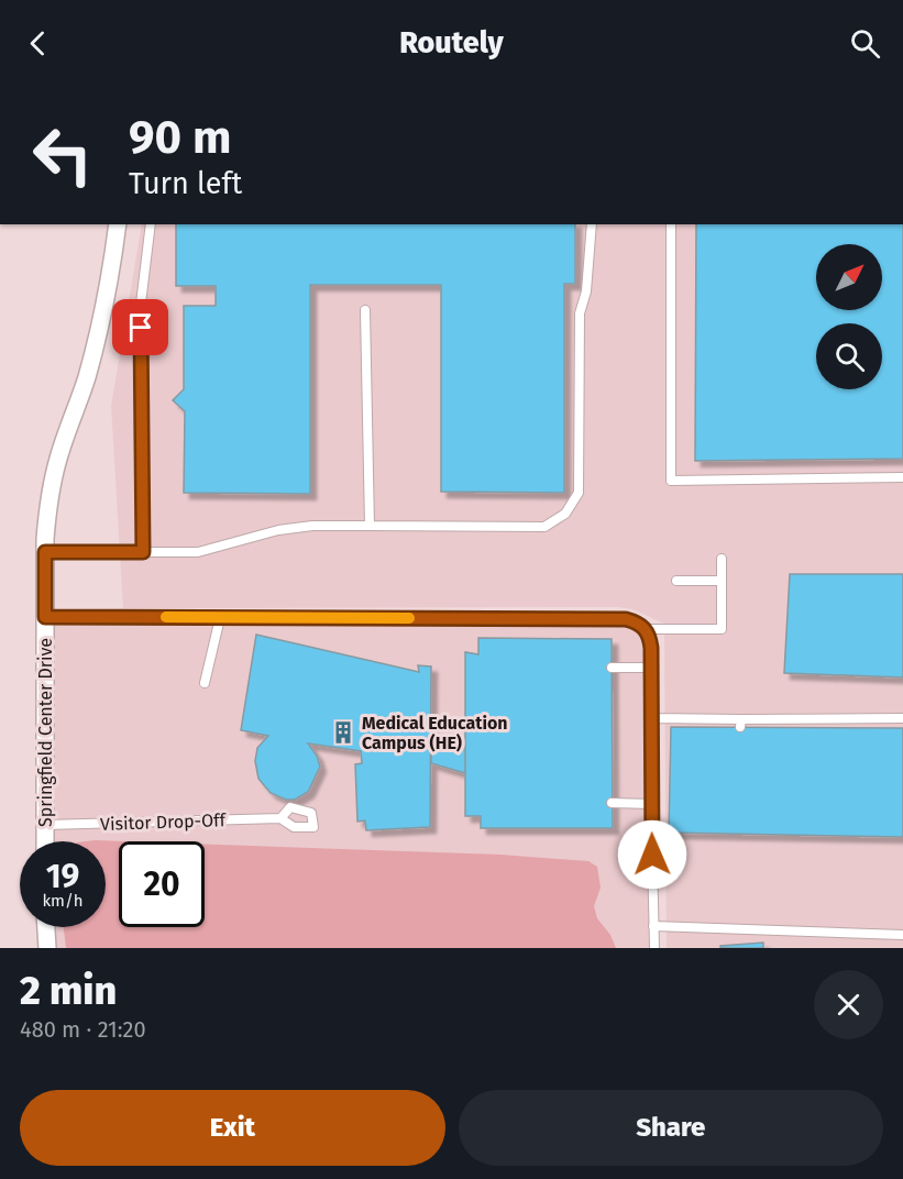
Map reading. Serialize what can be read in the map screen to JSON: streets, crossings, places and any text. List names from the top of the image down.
{
  "streets": {
    "street": ["Springfield Center Drive"],
    "lane": ["Visitor Drop-Off"]
  },
  "crossings": [
    ["Springfield Center Drive", "Visitor Drop-Off"]
  ],
  "places": {
    "building": ["Medical Education Campus (HE)"]
  },
  "north": "top right",
  "page": {
    "header": "Routely",
    "turn": ["90 m", "Turn left"],
    "speed": "19 km/h",
    "limit": "20",
    "heading": ["2 min", "480 m · 21:20"],
    "buttons": ["Exit", "Share"]
  }
}
